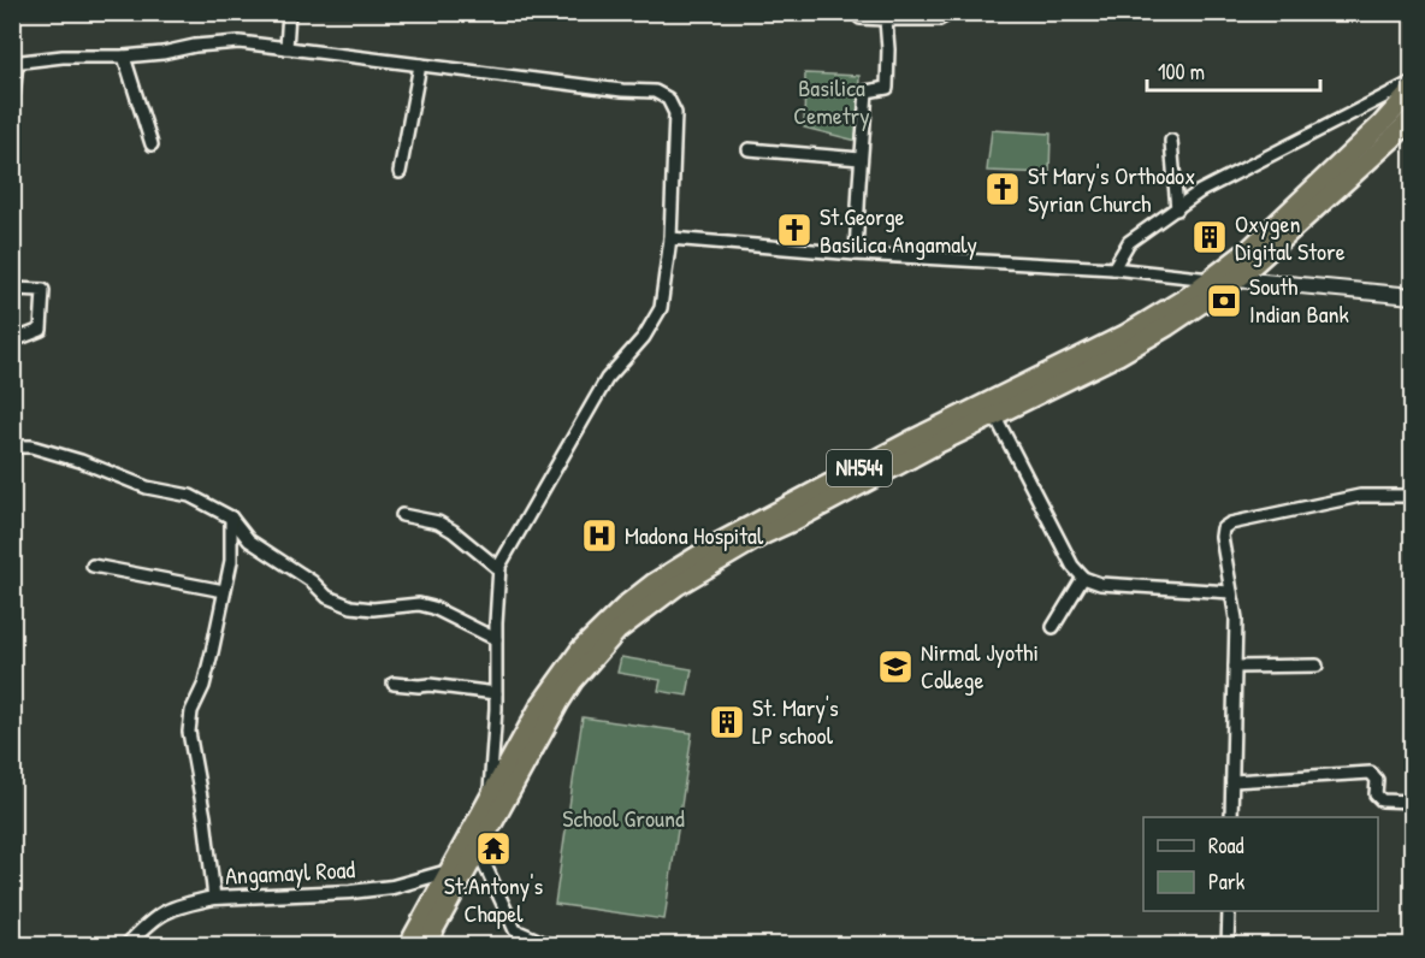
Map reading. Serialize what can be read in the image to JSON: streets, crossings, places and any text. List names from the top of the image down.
{
  "streets": {
    "highway": ["NH544"],
    "street": ["Angamayl Road"]
  },
  "crossings": [
    ["NH544", "Angamayl Road"]
  ],
  "parks": ["Basilica Cemetry", "School Ground"],
  "places": {
    "church": ["St Mary's Orthodox Syrian Church", "St.George Basilica Angamaly"],
    "building": ["Oxygen Digital Store", "St. Mary's LP school"],
    "bank": ["South Indian Bank"],
    "hospital": ["Madona Hospital"],
    "school or university": ["Nirmal Jyothi College"],
    "temple": ["St.Antony's Chapel"]
  },
  "legend": ["Road", "Park"],
  "scale_bar": "100 m"
}
